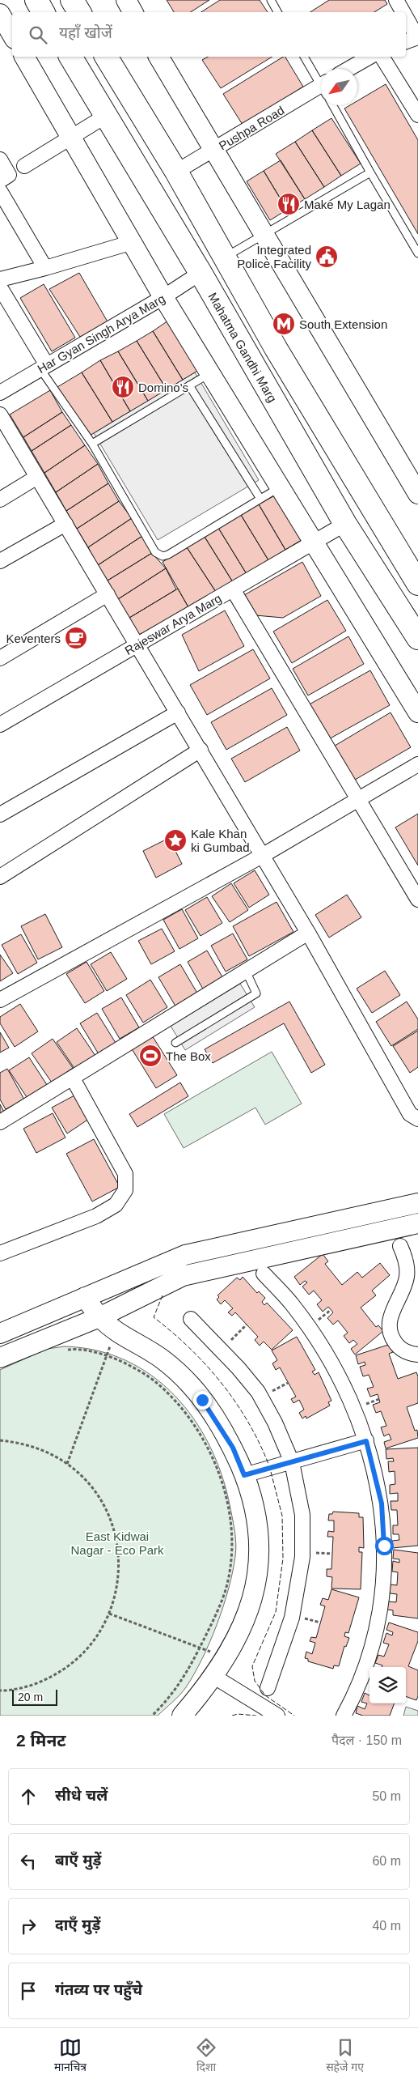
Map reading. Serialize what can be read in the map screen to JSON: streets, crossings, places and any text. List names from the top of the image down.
{
  "streets": {
    "main road": ["Mahatma Gandhi Marg"],
    "street": ["Pushpa Road", "Har Gyan Singh Arya Marg", "Rajeswar Arya Marg"]
  },
  "crossings": [
    ["Har Gyan Singh Arya Marg", "Mahatma Gandhi Marg"],
    ["Mahatma Gandhi Marg", "Rajeswar Arya Marg"]
  ],
  "parks": ["East Kidwai Nagar - Eco Park"],
  "places": {
    "restaurant": ["Make My Lagan", "Domino's"],
    "public building": ["Integrated Police Facility"],
    "metro station": ["South Extension"],
    "cafe": ["Keventers"],
    "place": ["Kale Khan ki Gumbad"],
    "sports": ["The Box"]
  },
  "scale_bar": "20 m",
  "north": "bottom left",
  "page": {
    "search": "यहाँ खोजें",
    "scale": "20 m",
    "heading": ["2 मिनट", "पैदल · 150 m"],
    "list": [
      ["सीधे चलें", "50 m"],
      ["बाएँ मुड़ें", "60 m"],
      ["दाएँ मुड़ें", "40 m"],
      "गंतव्य पर पहुँचे"
    ],
    "nav": ["मानचित्र", "दिशा", "सहेजे गए"]
  }
}
